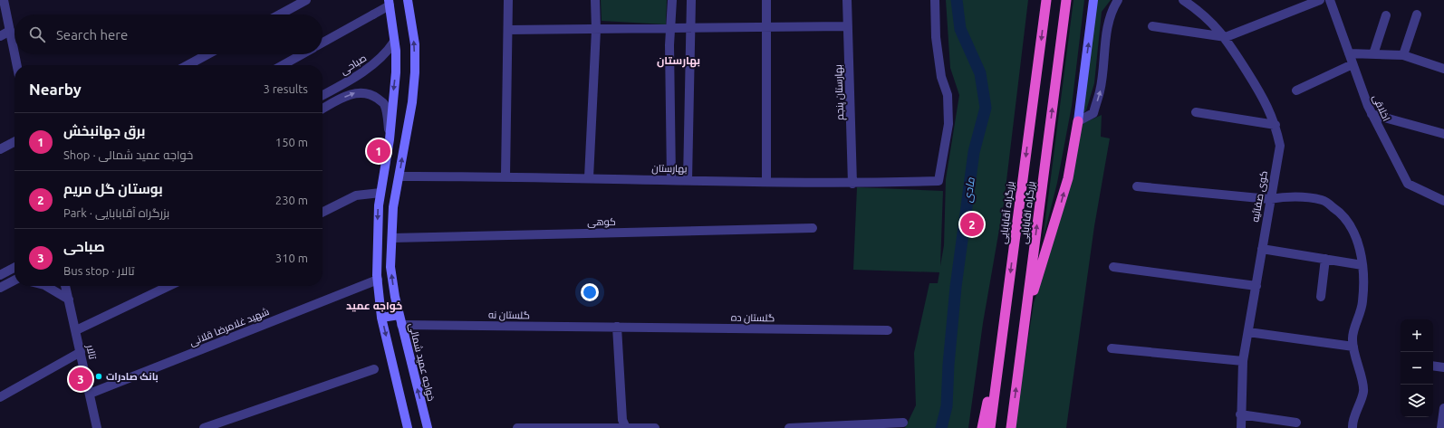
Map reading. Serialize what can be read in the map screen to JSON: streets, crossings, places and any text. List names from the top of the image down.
{
  "streets": {
    "highway": ["بزرگراه آقابابایی", "بزرگراه اقابابایی"],
    "main road": ["خواجه عمید شمالی"],
    "street": [
      "صباحی",
      "بهارستان پنجم",
      "اخلاقی",
      "بهارستان",
      "کوی صفائیه",
      "کوهی",
      "گلستان نه",
      "گلستان ده",
      "شهید غلامرضا قلانی",
      "تالار"
    ]
  },
  "crossings": [
    ["بهارستان پنجم", "بهارستان"],
    ["بهارستان", "خواجه عمید شمالی"],
    ["کوهی", "خواجه عمید شمالی"],
    ["گلستان نه", "گلستان ده"],
    ["گلستان نه", "خواجه عمید شمالی"],
    ["شهید غلامرضا قلانی", "تالار"]
  ],
  "districts": ["بهارستان", "خواجه عمید"],
  "water": ["مادی"],
  "places": ["بانک صادرات"],
  "page": {
    "search": "Search here",
    "heading": ["Nearby", "3 results"],
    "list": [
      {
        "mark": "1",
        "name": "برق جهانبخش",
        "note": "Shop · خواجه عمید شمالی",
        "value": "150 m"
      },
      {
        "mark": "2",
        "name": "بوستان گل مریم",
        "note": "Park · بزرگراه آقابابایی",
        "value": "230 m"
      },
      {
        "mark": "3",
        "name": "صباحی",
        "note": "Bus stop · تالار",
        "value": "310 m"
      }
    ],
    "pins": ["1", "2", "3"],
    "map_buttons": ["+", "−"]
  }
}
